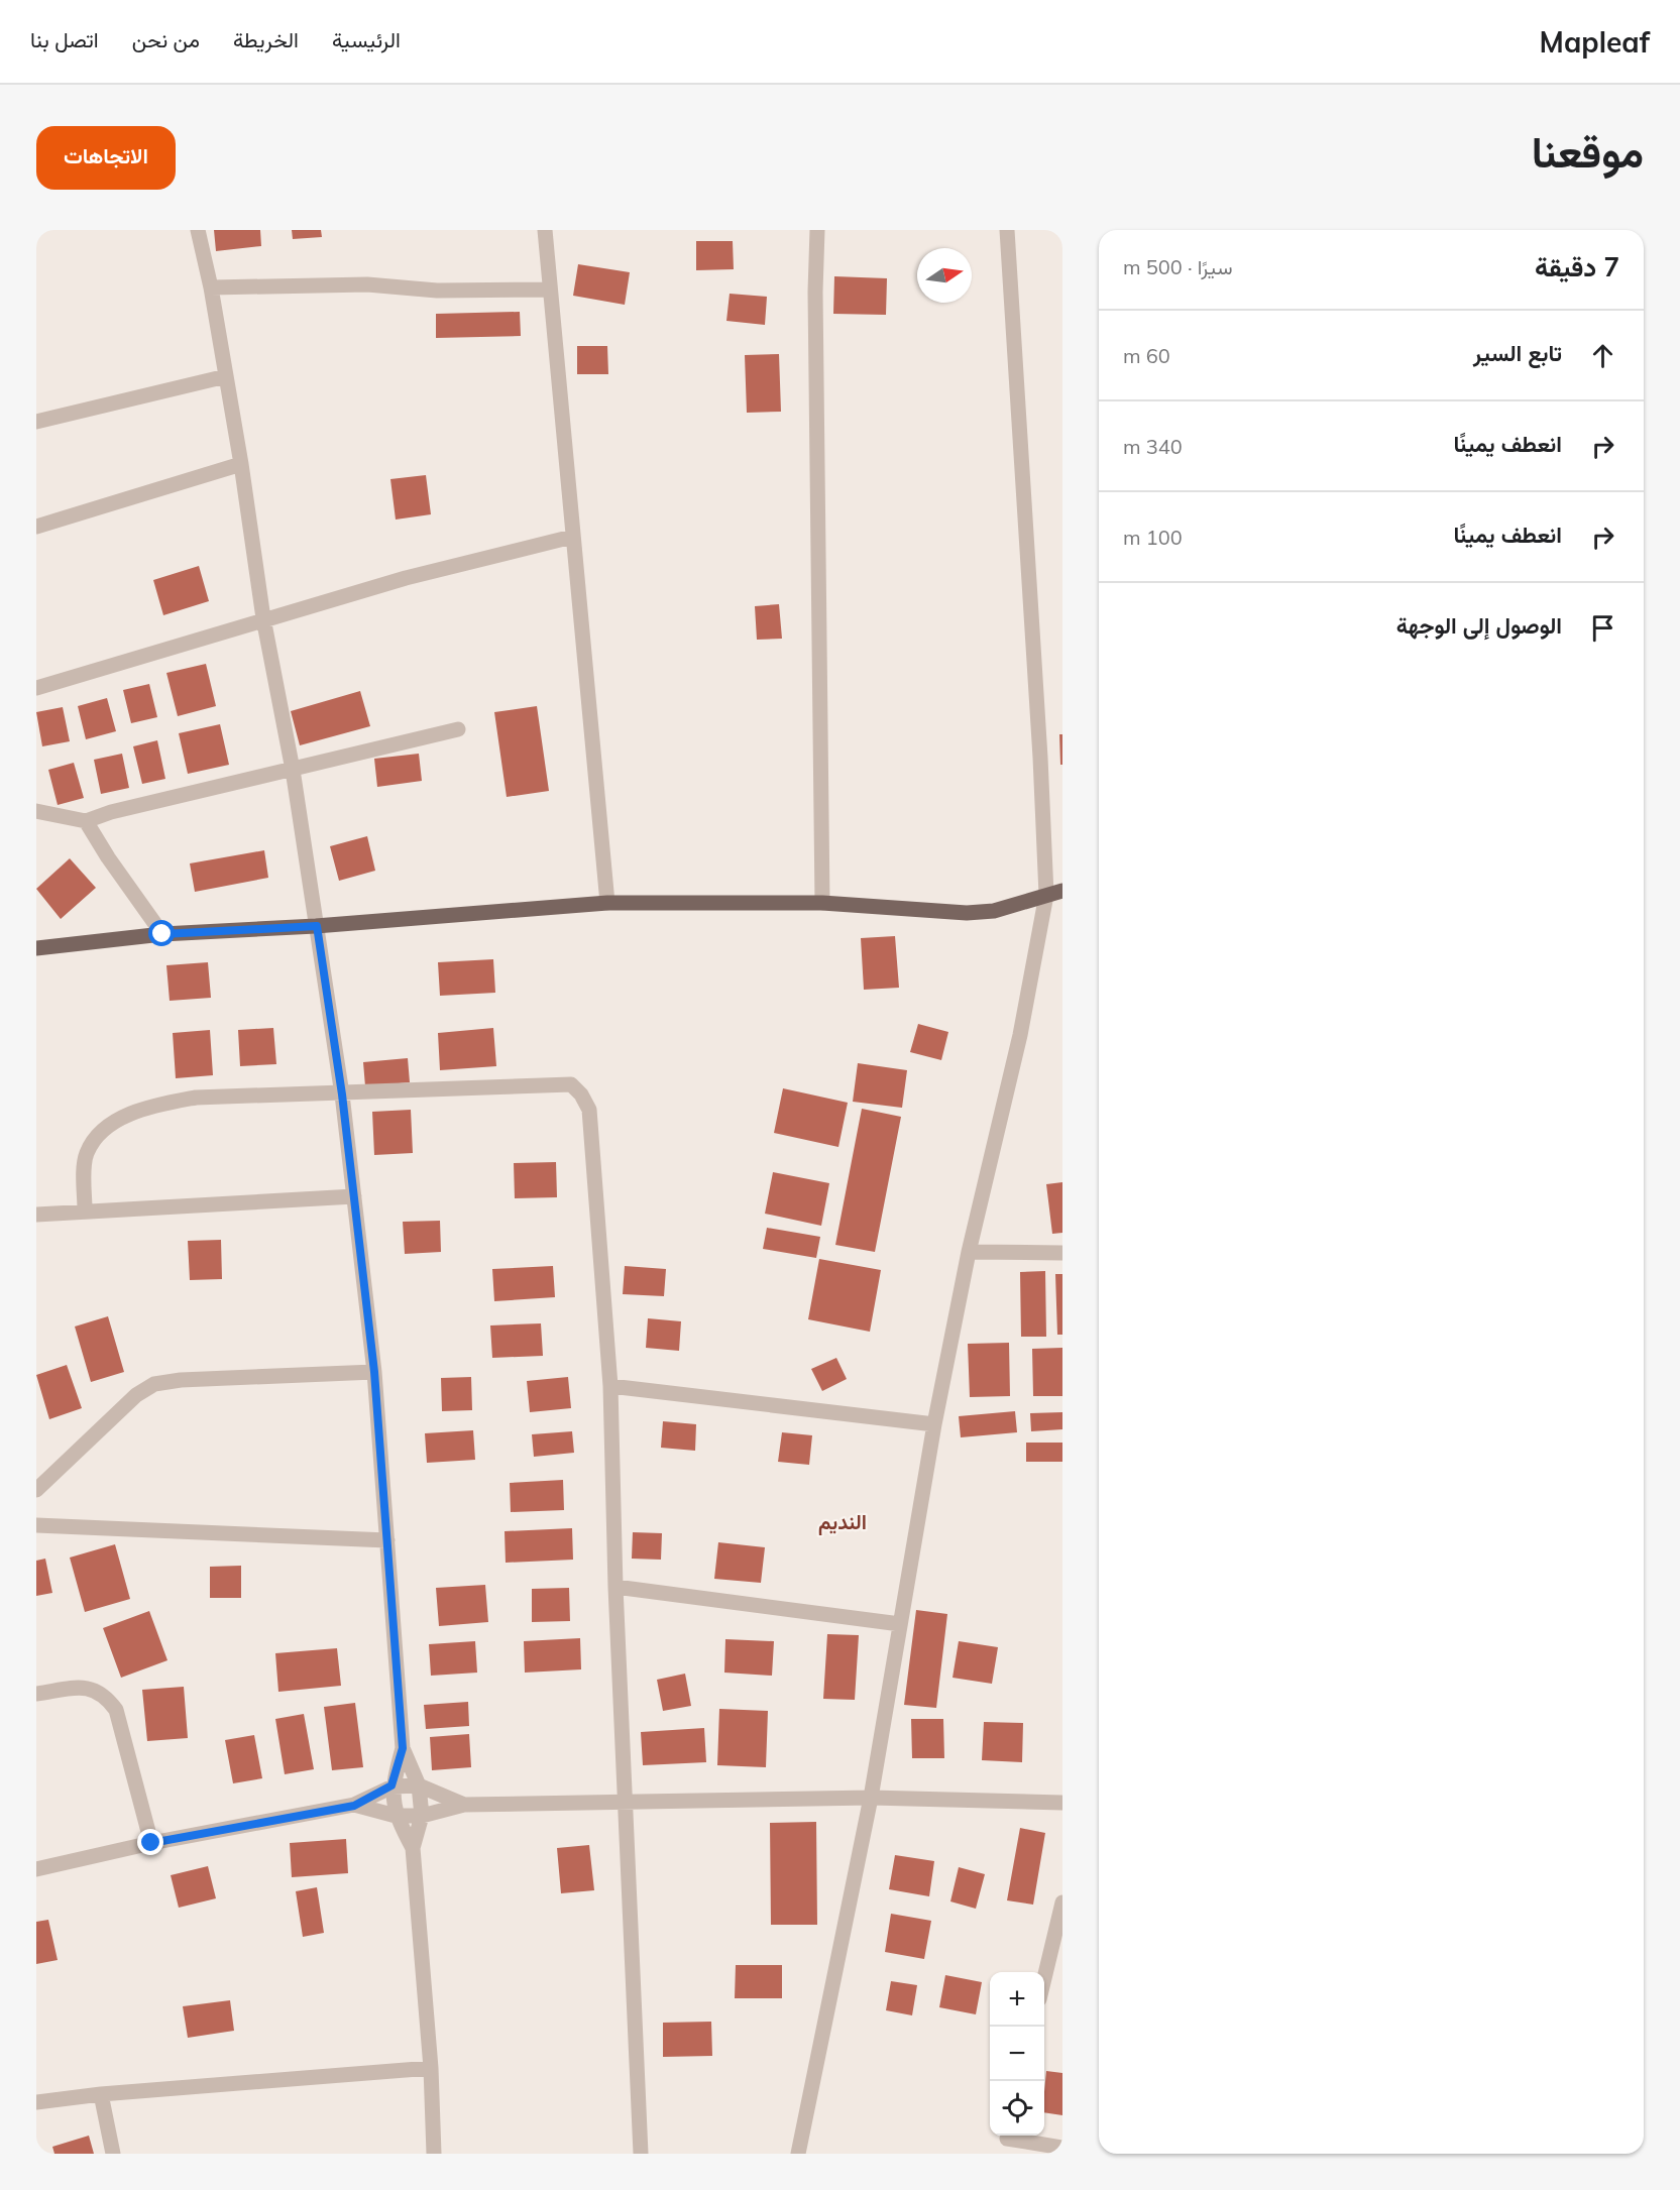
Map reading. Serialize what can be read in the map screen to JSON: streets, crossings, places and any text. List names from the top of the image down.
{
  "districts": ["النديم"],
  "north": "right",
  "page": {
    "header": "Mapleaf",
    "nav": [
      "الرئيسية",
      "الخريطة",
      "من نحن",
      "اتصل بنا"
    ],
    "title": "موقعنا",
    "buttons": "الاتجاهات",
    "heading": ["7 دقيقة", "سيرًا · 500 m"],
    "list": [
      ["تابع السير", "60 m"],
      ["انعطف يمينًا", "340 m"],
      ["انعطف يمينًا", "100 m"],
      "الوصول إلى الوجهة"
    ],
    "map_buttons": ["+", "−"]
  }
}
